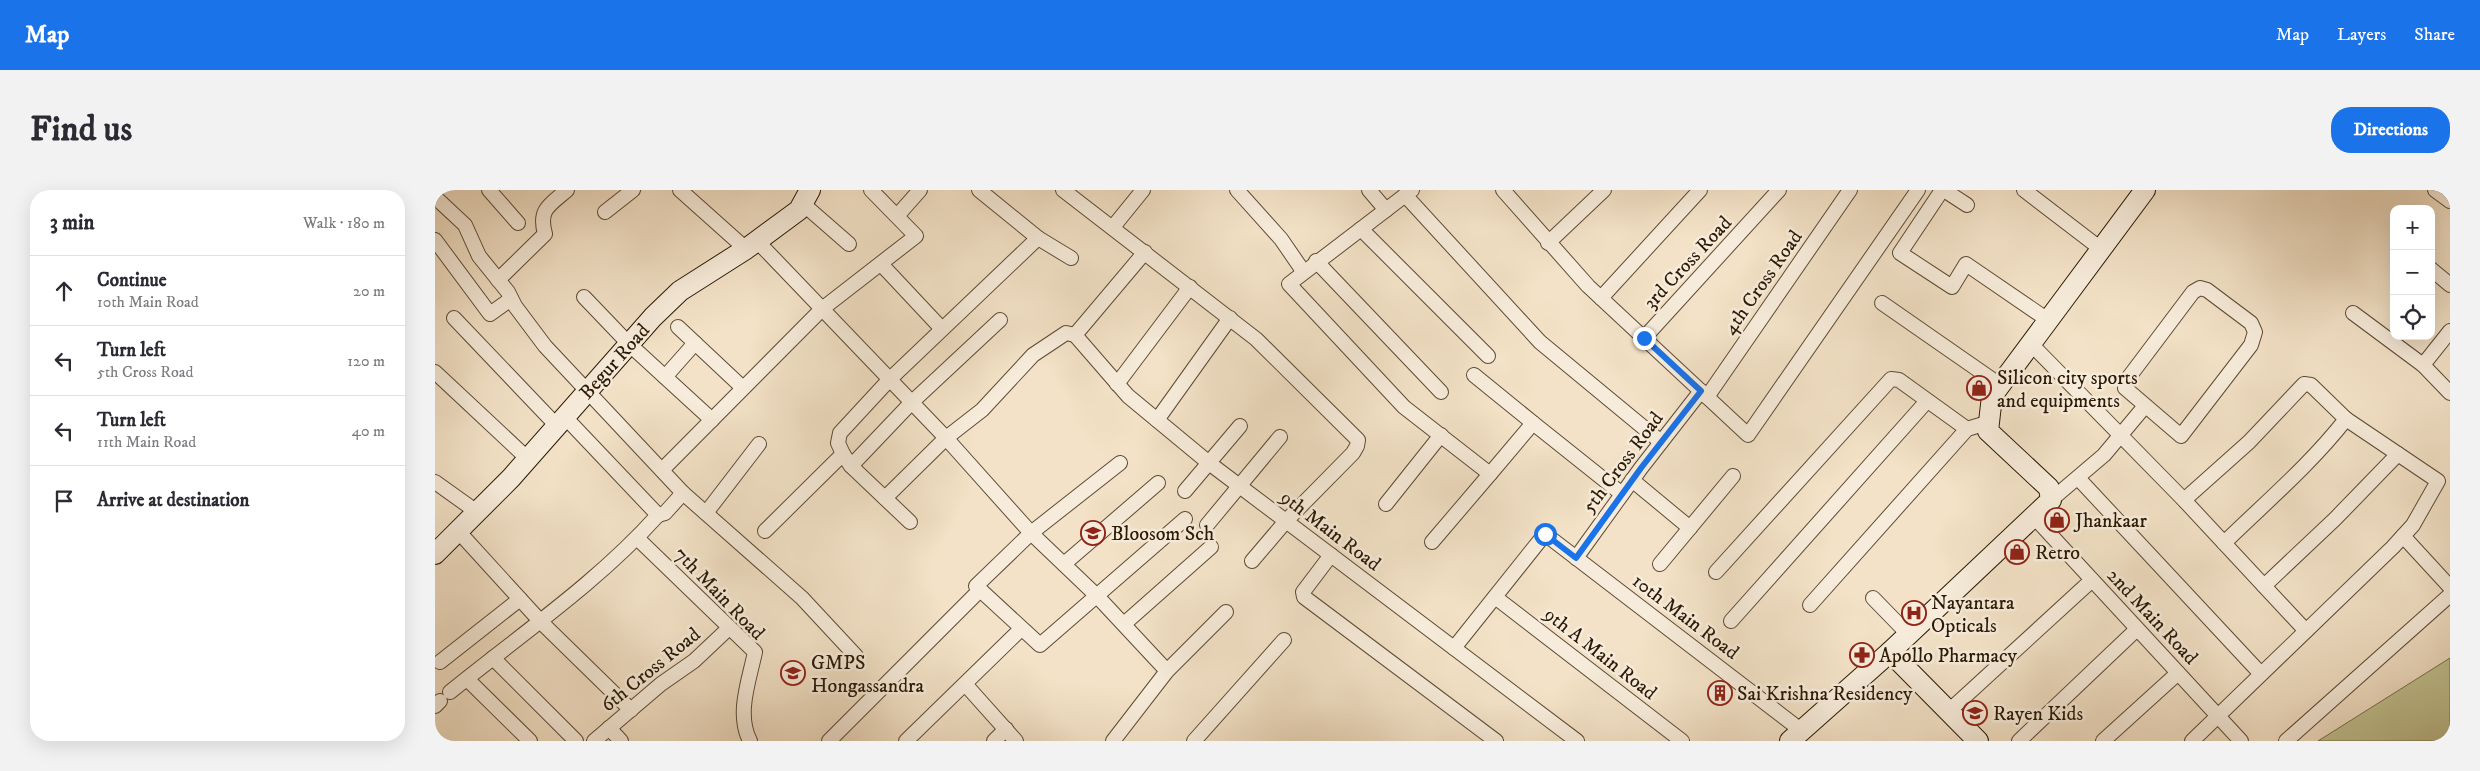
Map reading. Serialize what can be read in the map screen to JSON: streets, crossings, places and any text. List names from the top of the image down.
{
  "streets": {
    "street": [
      "3rd Cross Road",
      "4th Cross Road",
      "Begur Road",
      "5th Cross Road",
      "9th Main Road",
      "7th Main Road",
      "10th Main Road",
      "2nd Main Road",
      "9th A Main Road",
      "6th Cross Road"
    ]
  },
  "crossings": [
    ["4th Cross Road", "5th Cross Road"],
    ["5th Cross Road", "10th Main Road"],
    ["7th Main Road", "6th Cross Road"],
    ["10th Main Road", "9th A Main Road"]
  ],
  "places": {
    "shop": ["Silicon city sports and equipments", "Jhankaar", "Retro"],
    "school or university": ["Bloosom Sch", "GMPS Hongassandra", "Rayen Kids"],
    "hospital": ["Nayantara Opticals"],
    "pharmacy": ["Apollo Pharmacy"],
    "building": ["Sai Krishna Residency"]
  },
  "page": {
    "header": "Map",
    "nav": ["Map", "Layers", "Share"],
    "buttons": "Directions",
    "title": "Find us",
    "heading": ["3 min", "Walk · 180 m"],
    "map_buttons": ["+", "−"],
    "list": [
      ["Continue", "10th Main Road", "20 m"],
      ["Turn left", "5th Cross Road", "120 m"],
      ["Turn left", "11th Main Road", "40 m"],
      "Arrive at destination"
    ]
  }
}
